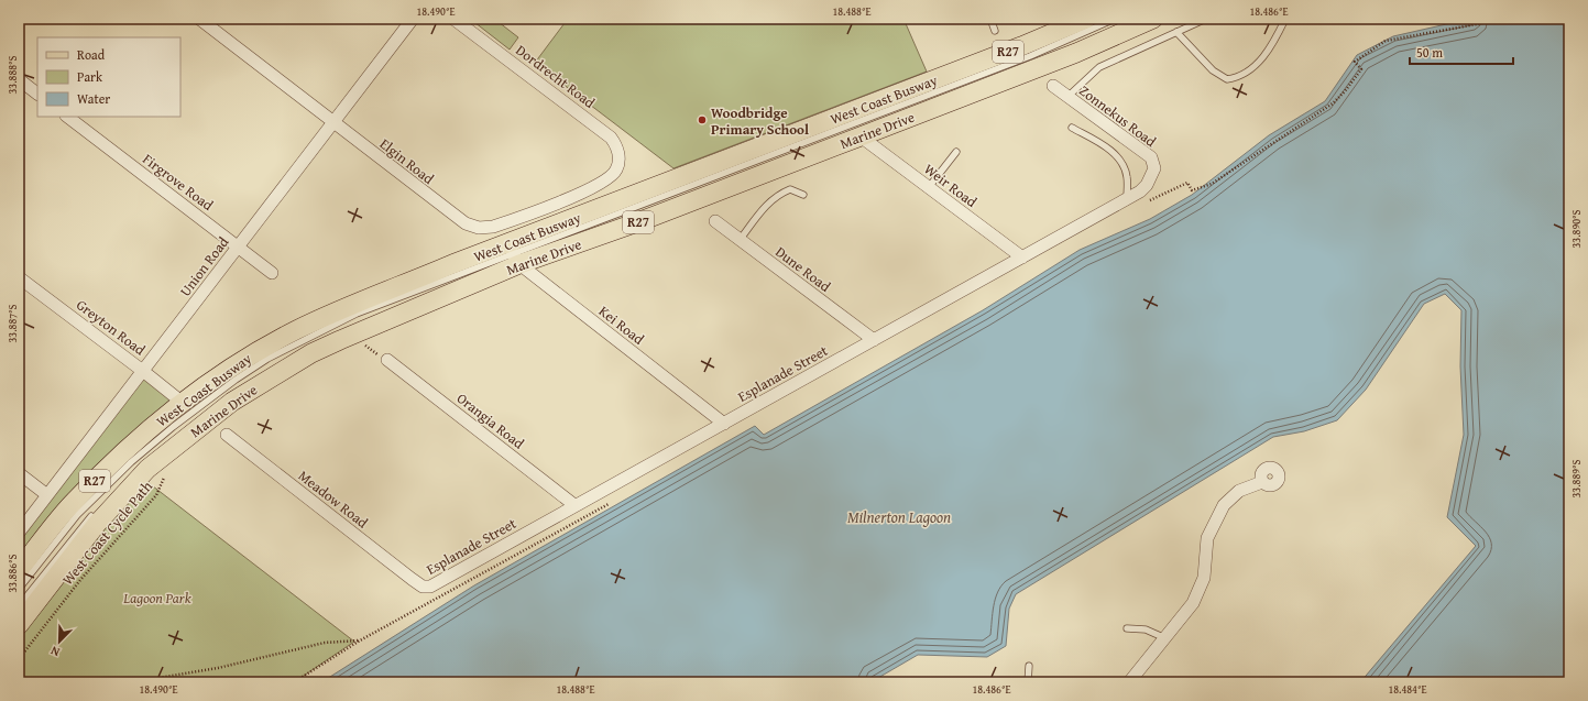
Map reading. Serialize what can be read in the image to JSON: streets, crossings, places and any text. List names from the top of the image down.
{
  "streets": {
    "main road": ["R27", "Marine Drive"],
    "street": [
      "Dordrecht Road",
      "Zonnekus Road",
      "Elgin Road",
      "Firgrove Road",
      "Weir Road",
      "Union Road",
      "Dune Road",
      "Kei Road",
      "Greyton Road",
      "Esplanade Street",
      "Orangia Road",
      "Meadow Road"
    ],
    "lane": ["West Coast Busway"],
    "path": ["West Coast Cycle Path"]
  },
  "crossings": [
    ["Dordrecht Road", "Elgin Road"],
    ["West Coast Busway", "Marine Drive"],
    ["West Coast Busway", "Kei Road"],
    ["Zonnekus Road", "Esplanade Street"],
    ["Marine Drive", "Weir Road"],
    ["Marine Drive", "Kei Road"],
    ["Marine Drive", "Greyton Road"],
    ["Marine Drive", "West Coast Cycle Path"],
    ["Elgin Road", "Union Road"],
    ["Firgrove Road", "Union Road"],
    ["Weir Road", "Esplanade Street"],
    ["Union Road", "Greyton Road"],
    ["Dune Road", "Esplanade Street"],
    ["Kei Road", "Esplanade Street"],
    ["Esplanade Street", "Orangia Road"],
    ["Esplanade Street", "Meadow Road"]
  ],
  "water": ["Milnerton Lagoon"],
  "parks": ["Lagoon Park"],
  "places": ["Woodbridge Primary School"],
  "legend": ["Road", "Park", "Water"],
  "scale_bar": "50 m",
  "north": "bottom left",
  "coordinates": [
    "18.490°E",
    "18.488°E",
    "18.486°E",
    "33.888°S",
    "33.890°S",
    "33.887°S",
    "33.889°S",
    "33.886°S",
    "18.484°E"
  ]
}
